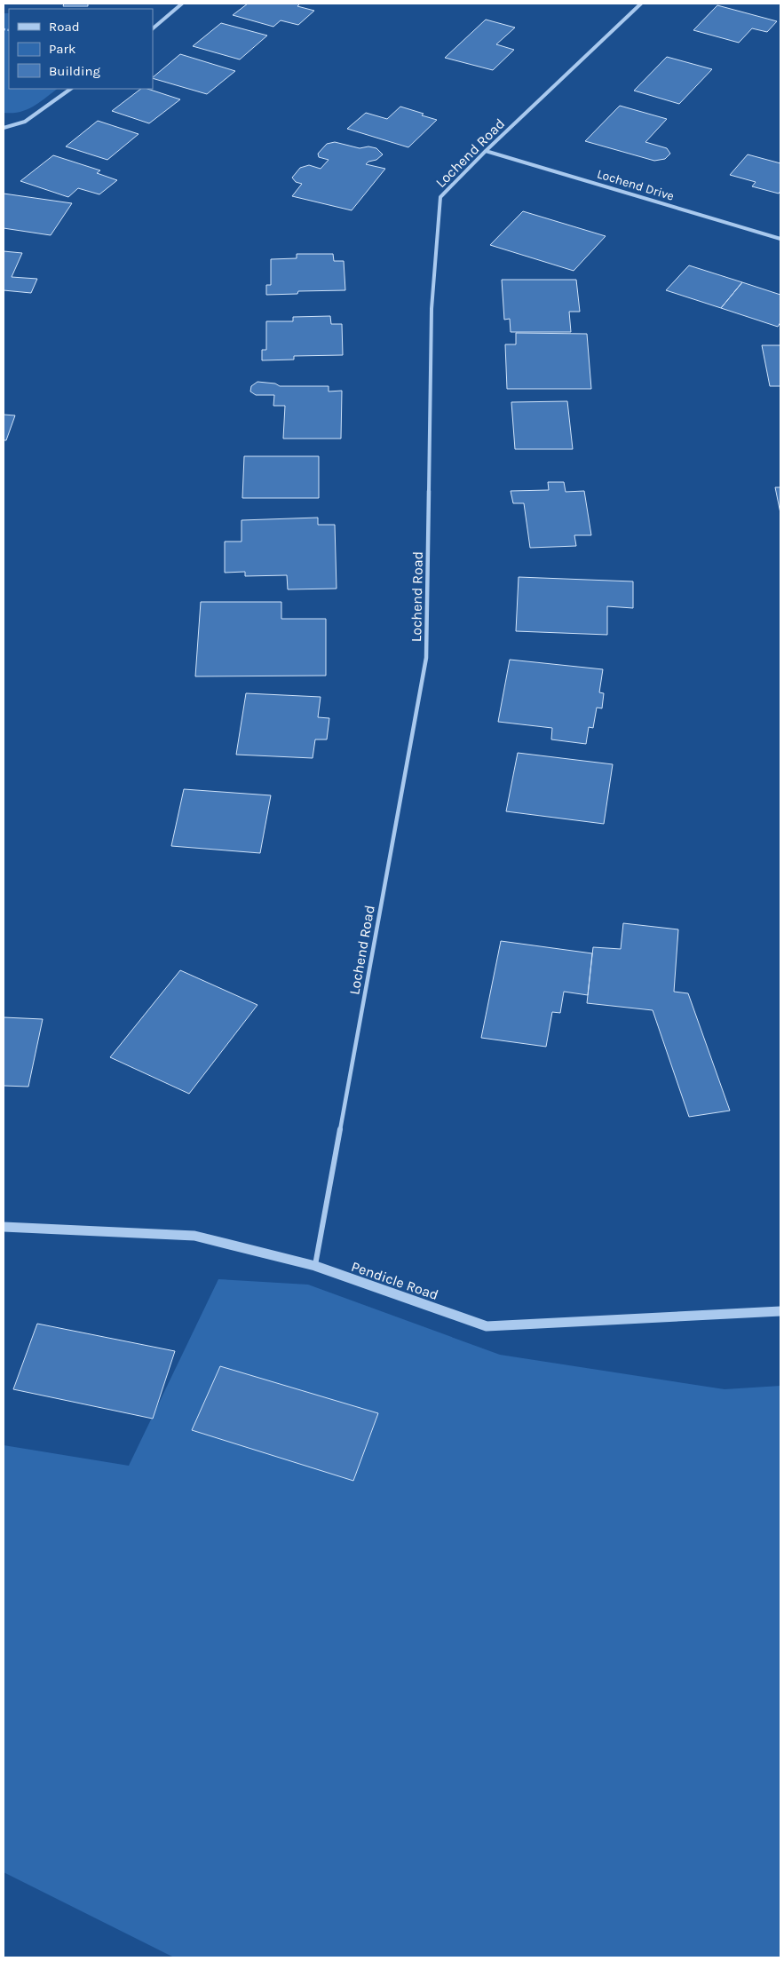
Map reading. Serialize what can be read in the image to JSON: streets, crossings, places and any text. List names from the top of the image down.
{
  "streets": {
    "street": ["Lochend Road", "Lochend Drive", "Pendicle Road"]
  },
  "crossings": [
    ["Lochend Road", "Lochend Drive"],
    ["Lochend Road", "Pendicle Road"]
  ],
  "legend": ["Road", "Park", "Building"]
}
